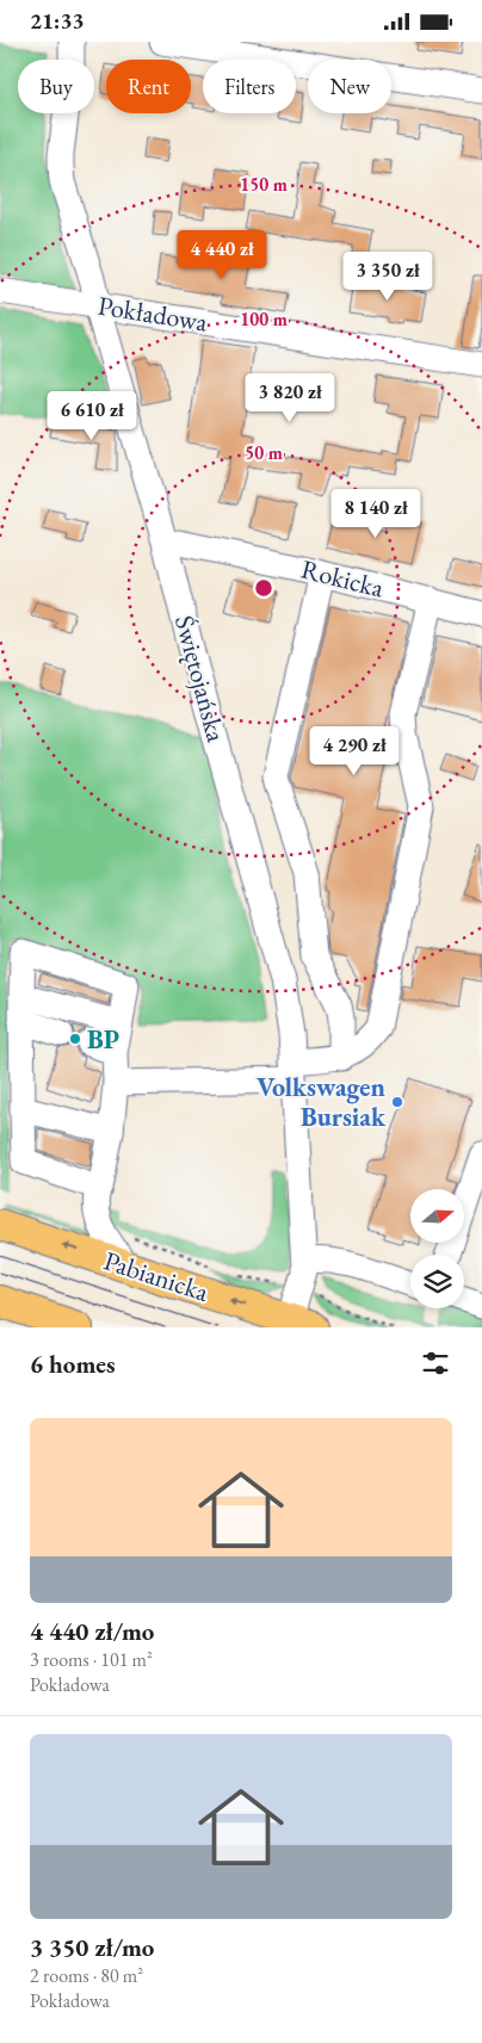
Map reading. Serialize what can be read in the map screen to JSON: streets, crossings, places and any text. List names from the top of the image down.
{
  "streets": {
    "main road": ["Pabianicka"],
    "street": ["Pokładowa", "Rokicka", "Świętojańska"]
  },
  "crossings": [
    ["Pokładowa", "Świętojańska"],
    ["Rokicka", "Świętojańska"],
    ["Świętojańska", "Pabianicka"]
  ],
  "one_way": ["Pabianicka"],
  "places": ["BP", "Volkswagen Bursiak"],
  "north": "right",
  "page": {
    "status": "21:33",
    "chip": [
      "Buy",
      "Rent",
      "Filters",
      "New"
    ],
    "price": [
      "4 440 zł",
      "3 350 zł",
      "3 820 zł",
      "6 610 zł",
      "8 140 zł",
      "4 290 zł"
    ],
    "heading": "6 homes",
    "list": [
      {
        "name": "4 440 zł/mo",
        "note": "3 rooms · 101 m² · Pokładowa"
      },
      {
        "name": "3 350 zł/mo",
        "note": "2 rooms · 80 m² · Pokładowa"
      }
    ]
  },
  "rings": ["150 m", "100 m", "50 m"]
}
